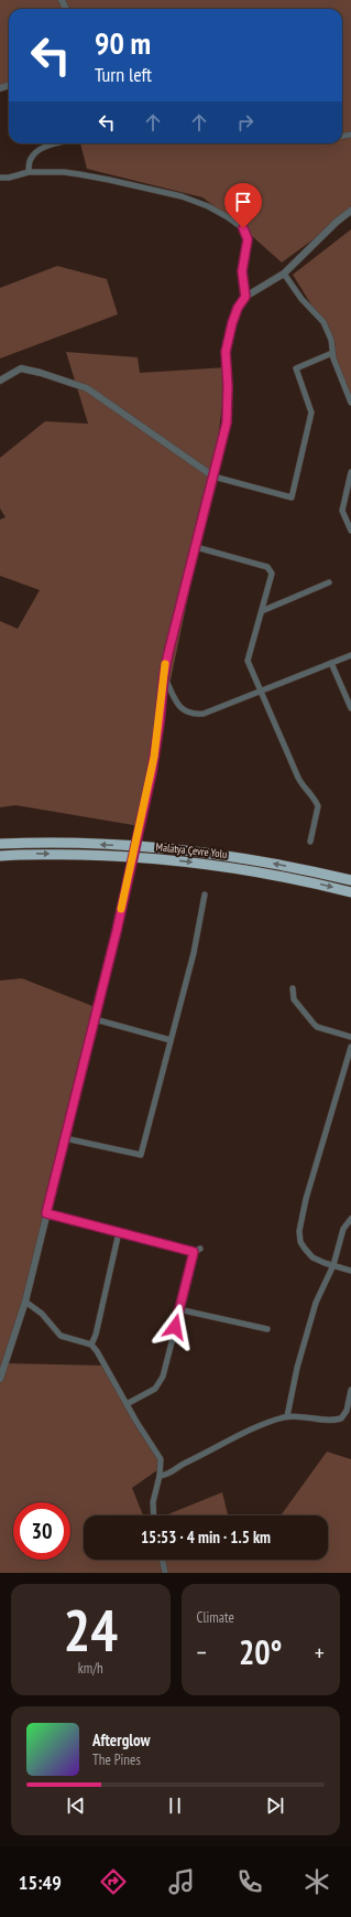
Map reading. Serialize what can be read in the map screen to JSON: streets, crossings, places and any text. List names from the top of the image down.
{
  "streets": {
    "highway": ["Malatya Çevre Yolu"]
  },
  "page": {
    "turn": ["90 m", "Turn left"],
    "limit": "30",
    "trip": "15:53 · 4 min · 1.5 km",
    "tile": [
      ["24", "km/h"],
      "Climate"
    ],
    "heat": ["−", "20°", "+"],
    "song": ["Afterglow", "The Pines"],
    "tabs": "15:49"
  }
}
